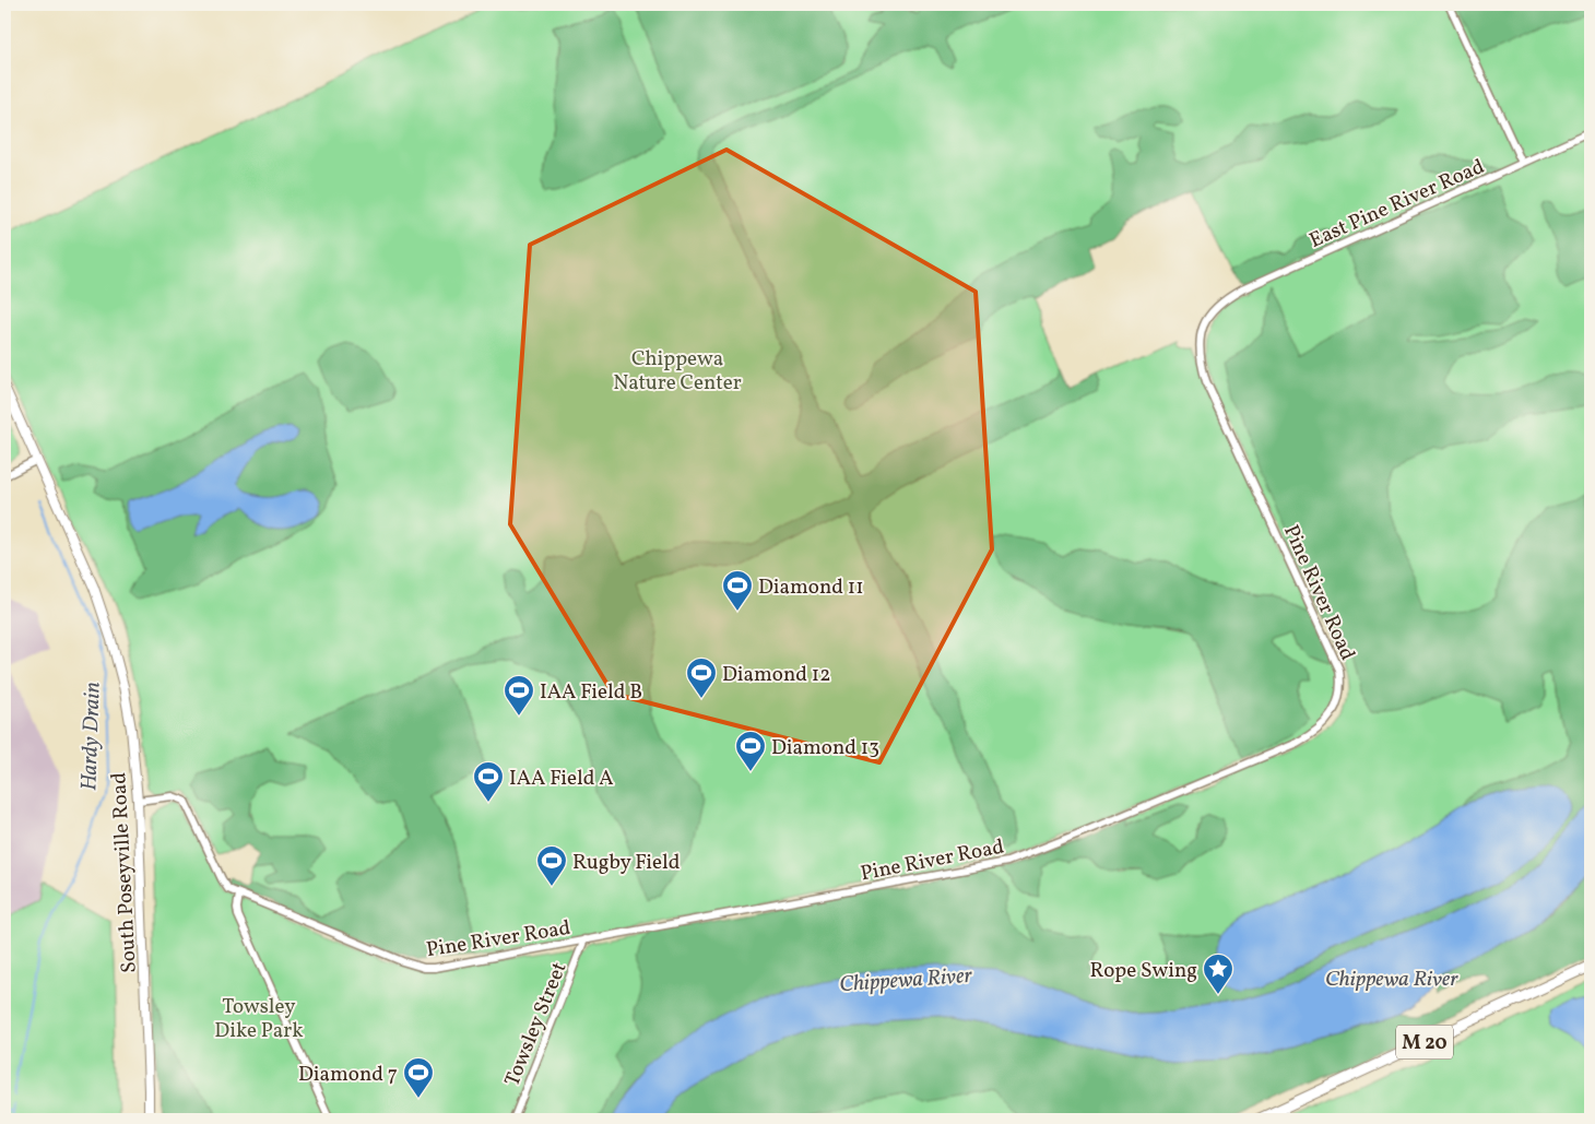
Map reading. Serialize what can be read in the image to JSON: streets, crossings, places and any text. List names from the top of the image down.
{
  "streets": {
    "highway": ["M 20"],
    "main road": ["South Poseyville Road"],
    "street": ["East Pine River Road", "Pine River Road", "Towsley Street"]
  },
  "crossings": [
    ["East Pine River Road", "Pine River Road"],
    ["Pine River Road", "South Poseyville Road"],
    ["Pine River Road", "Towsley Street"]
  ],
  "water": ["Hardy Drain", "Chippewa River"],
  "parks": ["Chippewa Nature Center", "Towsley Dike Park"],
  "places": {
    "sports": [
      "Diamond 11",
      "Diamond 12",
      "IAA Field B",
      "Diamond 13",
      "IAA Field A",
      "Rugby Field",
      "Diamond 7"
    ],
    "place": ["Rope Swing"]
  }
}
